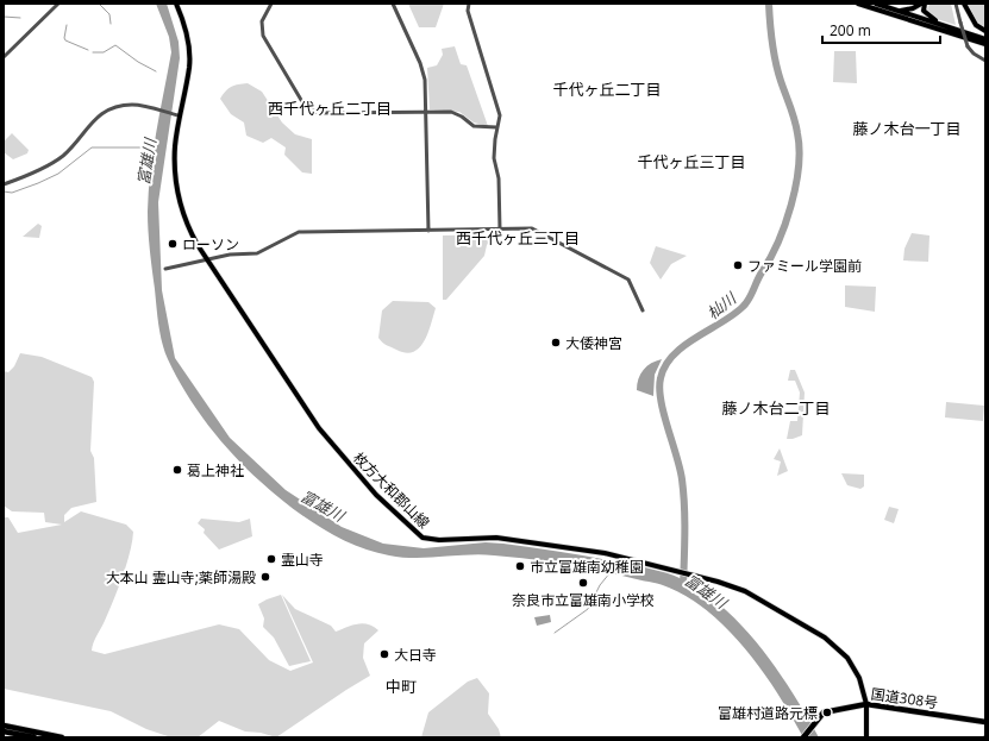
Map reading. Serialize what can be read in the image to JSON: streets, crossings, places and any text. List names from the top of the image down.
{
  "streets": {
    "highway": ["国道308号"],
    "main road": ["枚方大和郡山線"]
  },
  "crossings": [
    ["枚方大和郡山線", "国道308号"]
  ],
  "districts": [
    "千代ヶ丘二丁目",
    "西千代ヶ丘二丁目",
    "藤ノ木台一丁目",
    "千代ヶ丘三丁目",
    "西千代ヶ丘三丁目",
    "藤ノ木台二丁目",
    "中町"
  ],
  "water": ["富雄川", "杣川"],
  "places": [
    "ローソン",
    "ファミール学園前",
    "大倭神宮",
    "葛上神社",
    "霊山寺",
    "市立富雄南幼稚園",
    "大本山 霊山寺;薬師湯殿",
    "奈良市立富雄南小学校",
    "大日寺",
    "富雄村道路元標"
  ],
  "scale_bar": "200 m"
}
